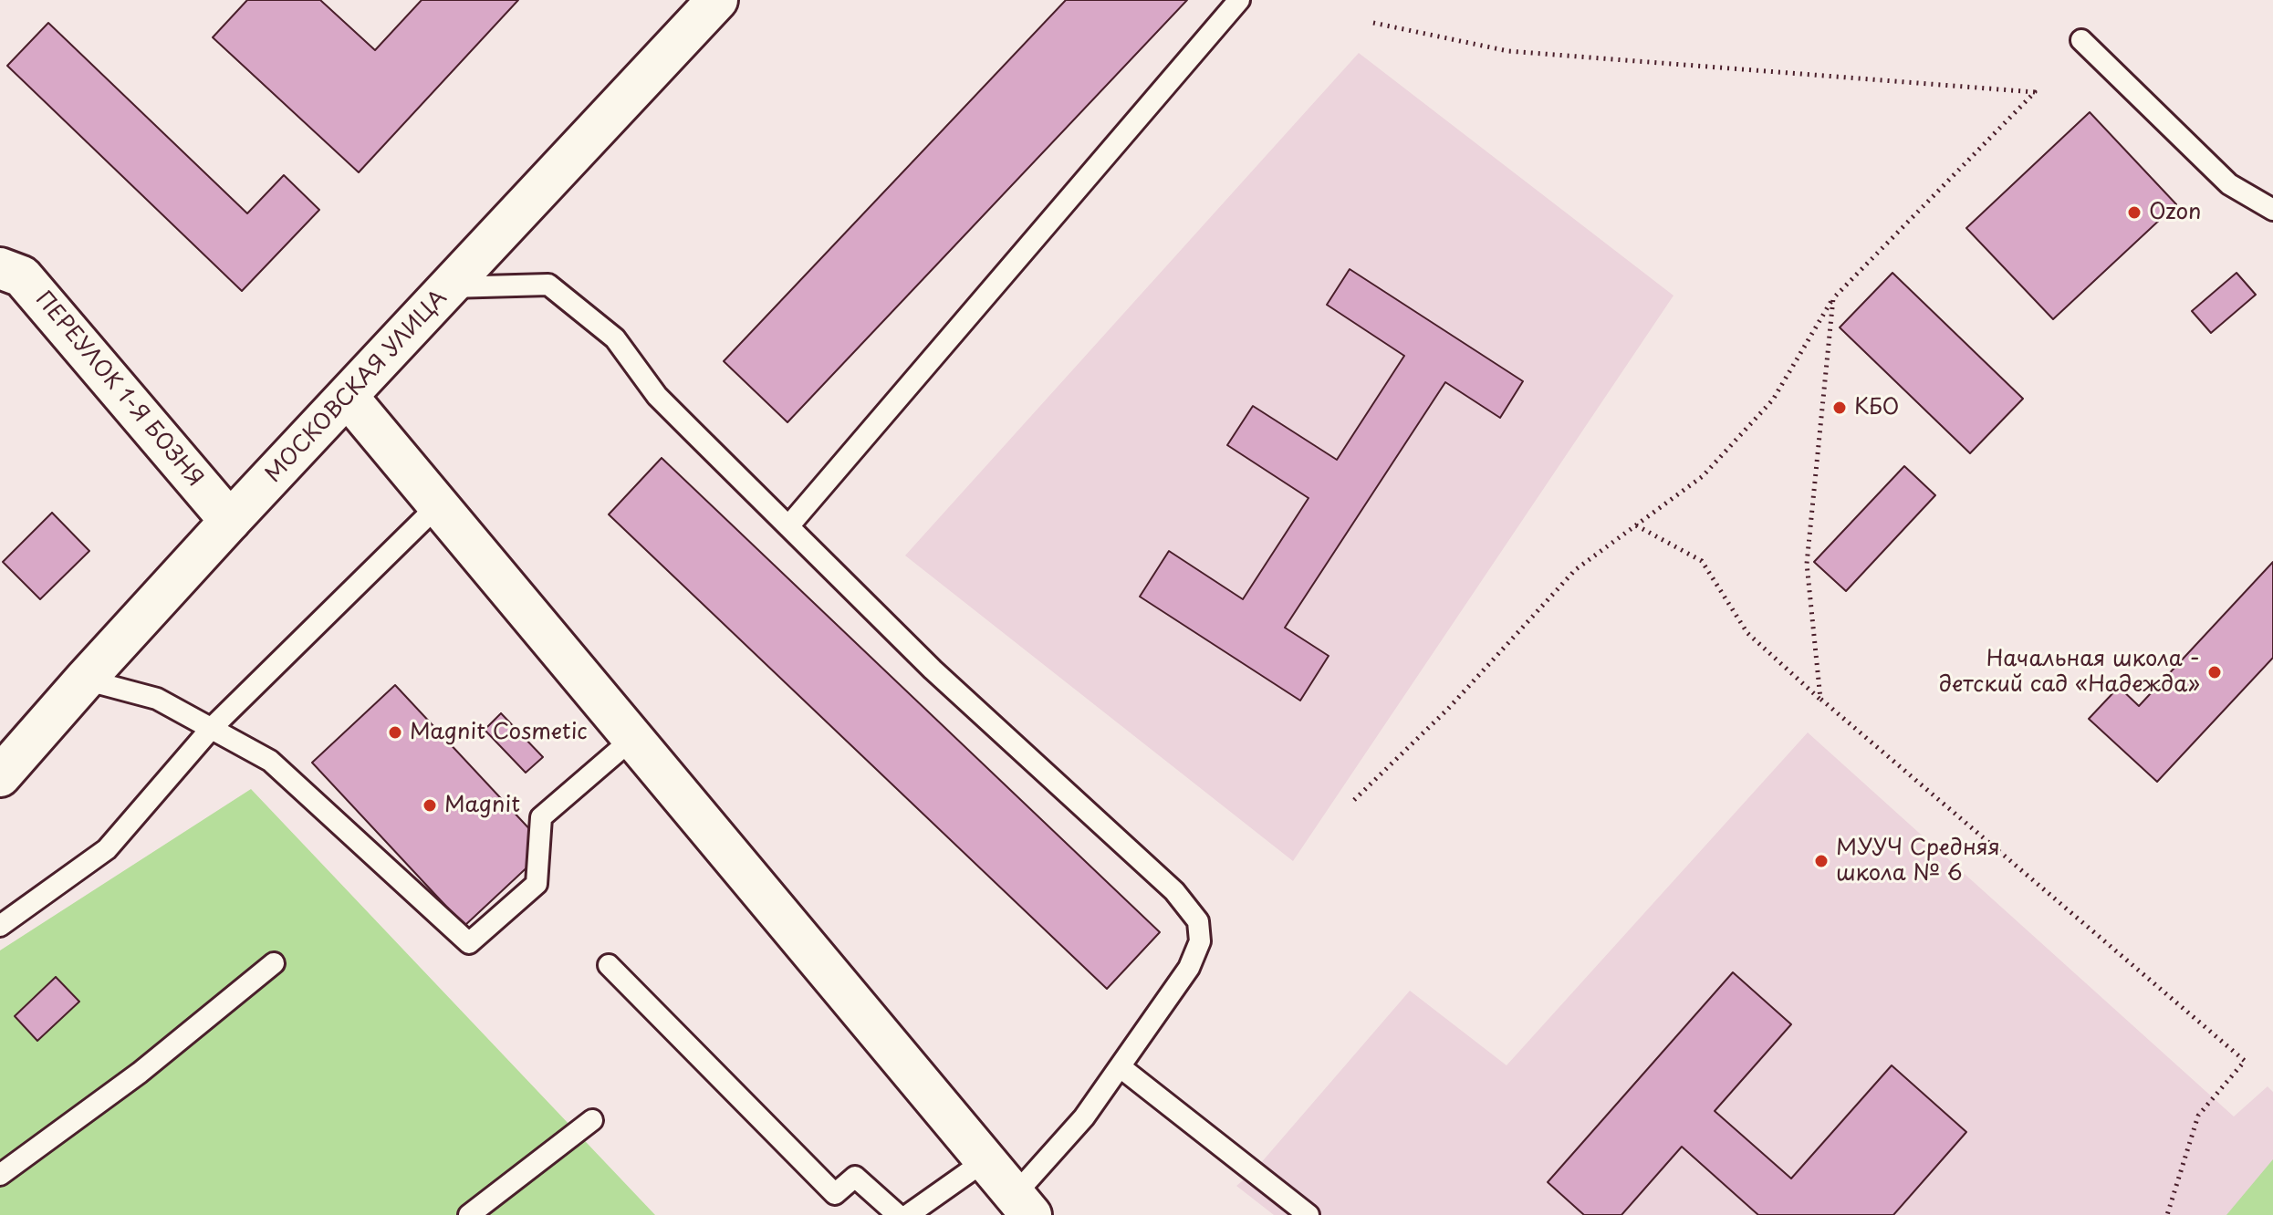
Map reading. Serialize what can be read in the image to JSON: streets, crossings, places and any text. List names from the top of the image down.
{
  "streets": {
    "street": ["МОСКОВСКАЯ УЛИЦА", "ПЕРЕУЛОК 1-Я БОЗНЯ"]
  },
  "crossings": [
    ["МОСКОВСКАЯ УЛИЦА", "ПЕРЕУЛОК 1-Я БОЗНЯ"]
  ],
  "places": [
    "Ozon",
    "КБО",
    "Начальная школа - детский сад «Надежда»",
    "Magnit Cosmetic",
    "Magnit",
    "МУУЧ Средняя школа № 6"
  ]
}
